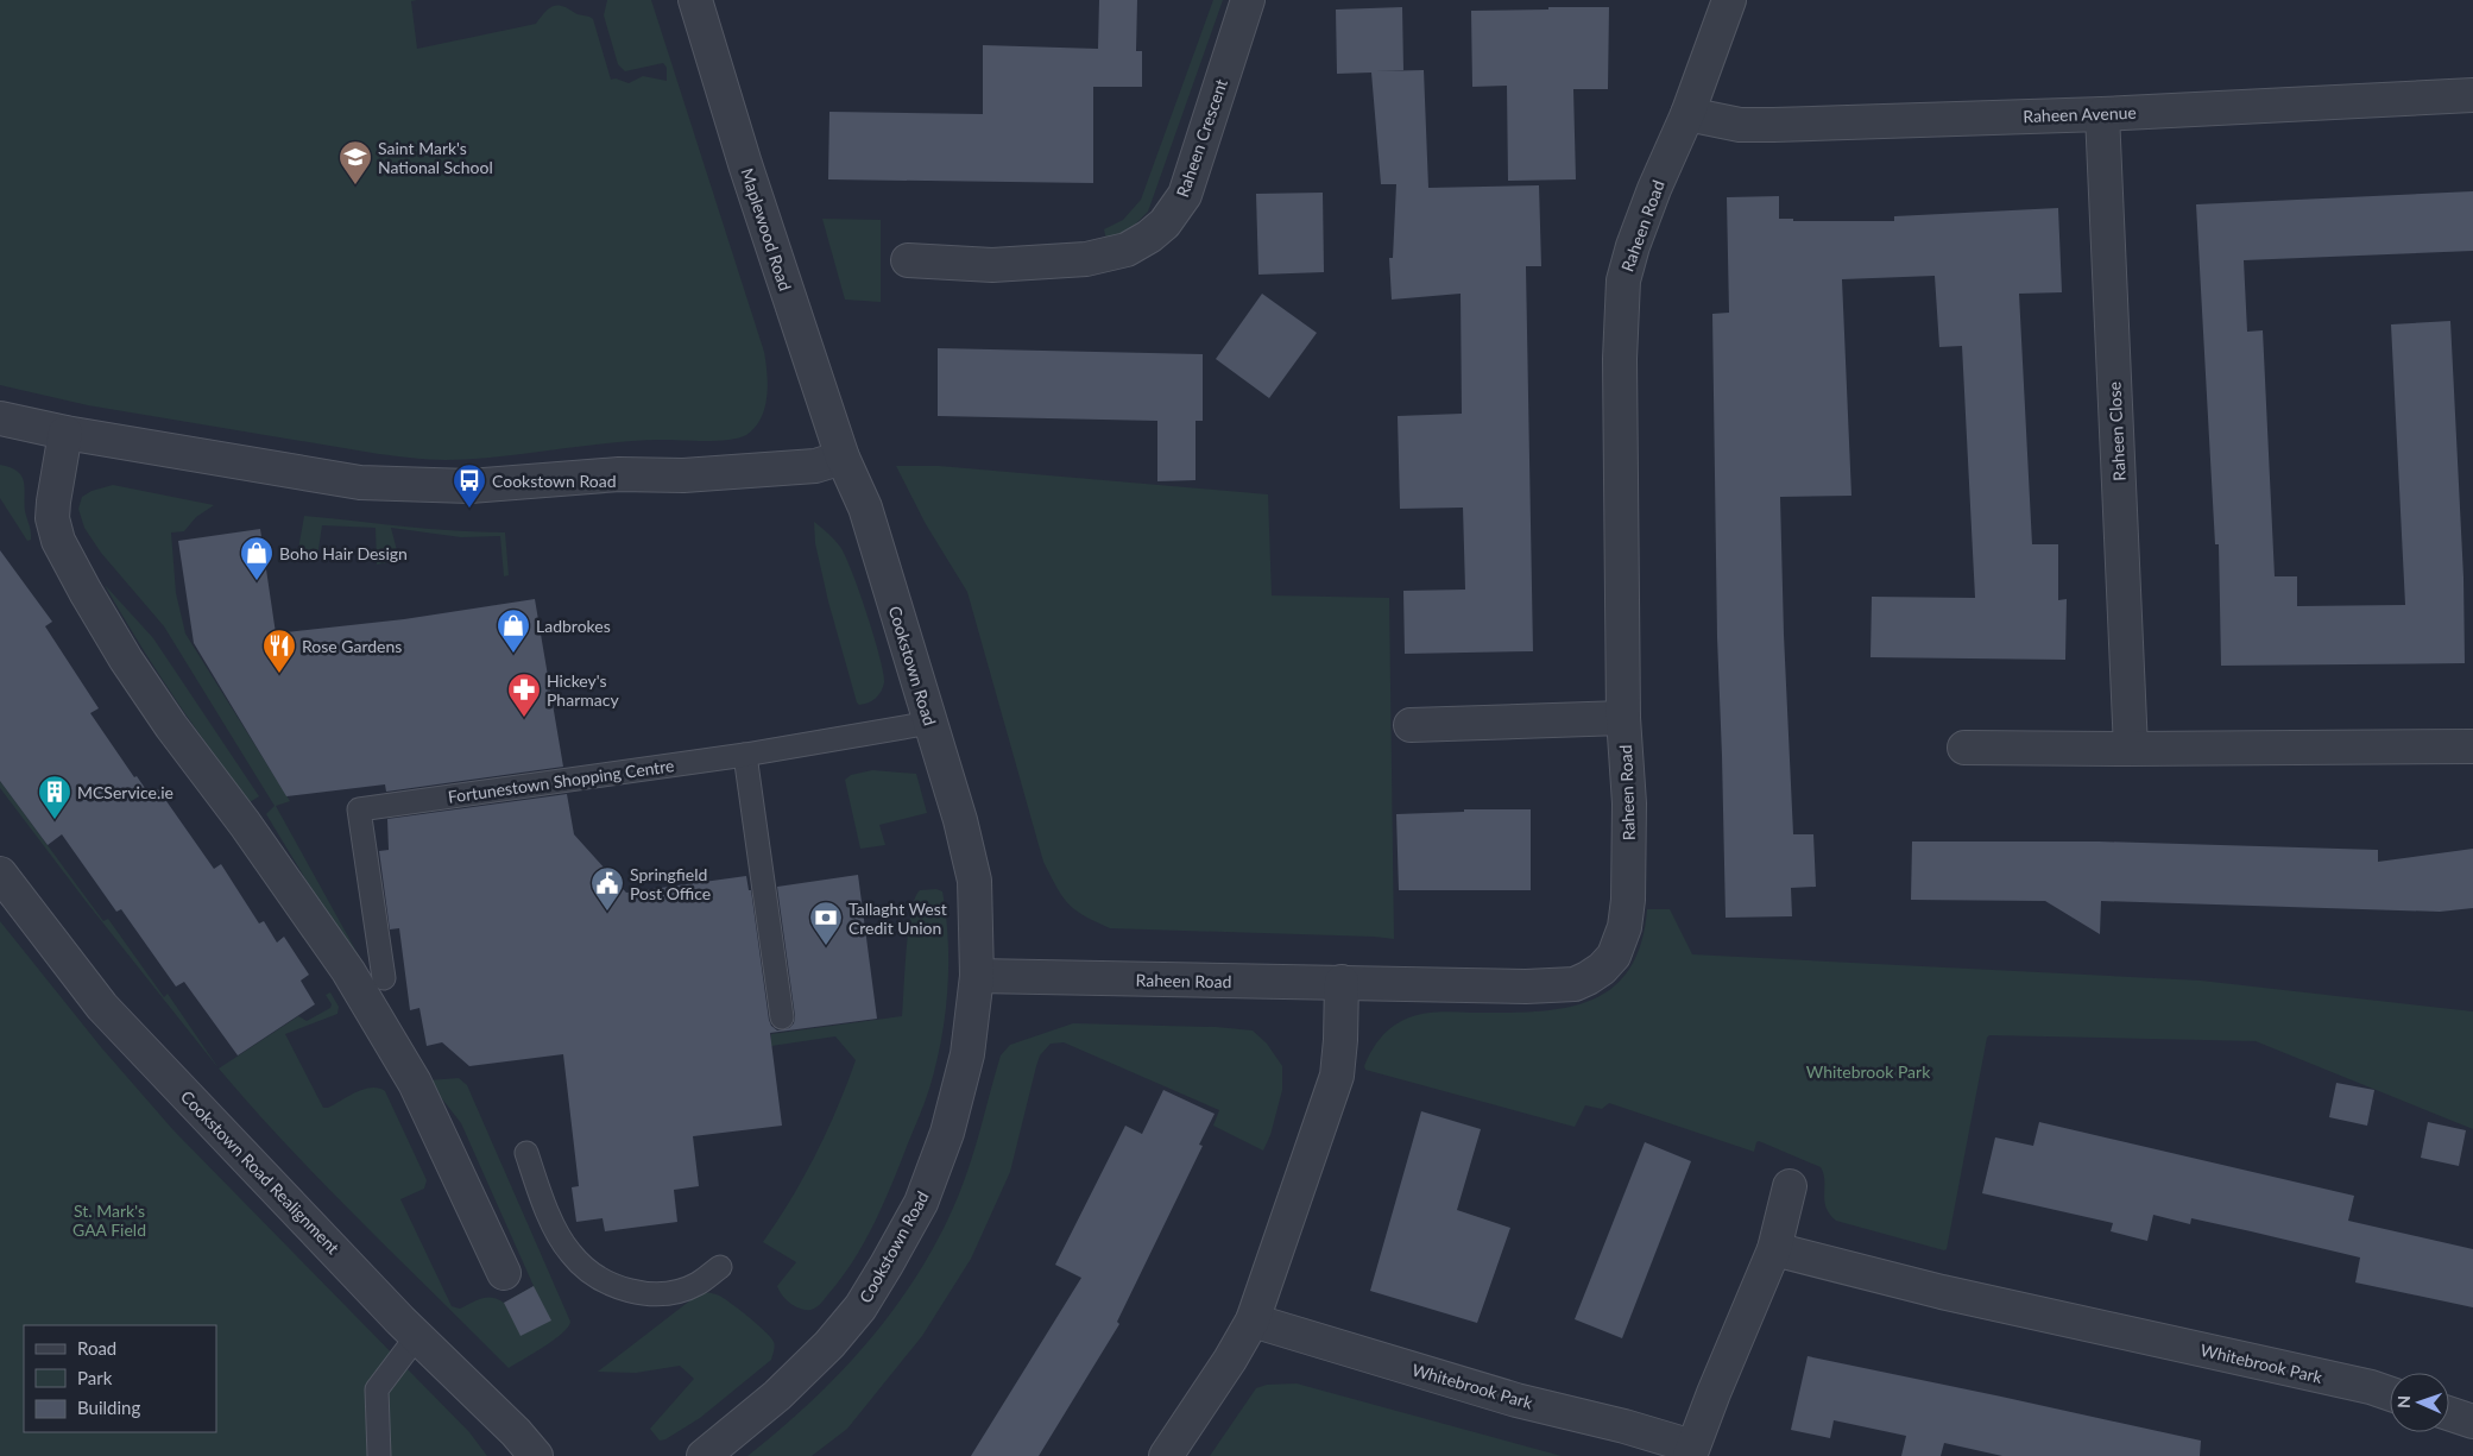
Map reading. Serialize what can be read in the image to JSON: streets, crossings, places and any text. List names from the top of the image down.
{
  "streets": {
    "street": [
      "Raheen Avenue",
      "Raheen Crescent",
      "Raheen Road",
      "Maplewood Road",
      "Raheen Close",
      "Cookstown Road",
      "Cookstown Road Realignment",
      "Whitebrook Park"
    ],
    "lane": ["Fortunestown Shopping Centre"]
  },
  "crossings": [
    ["Raheen Avenue", "Raheen Road"],
    ["Raheen Avenue", "Raheen Close"],
    ["Raheen Road", "Cookstown Road"],
    ["Maplewood Road", "Cookstown Road"],
    ["Cookstown Road", "Fortunestown Shopping Centre"]
  ],
  "parks": ["Whitebrook Park", "St. Mark's GAA Field"],
  "places": {
    "school or university": ["Saint Mark's National School"],
    "bus stop": ["Cookstown Road"],
    "shop": ["Boho Hair Design", "Ladbrokes"],
    "restaurant": ["Rose Gardens"],
    "pharmacy": ["Hickey's Pharmacy"],
    "building": ["MCService.ie"],
    "public building": ["Springfield Post Office"],
    "bank": ["Tallaght West Credit Union"]
  },
  "legend": ["Road", "Park", "Building"],
  "north": "left"
}
